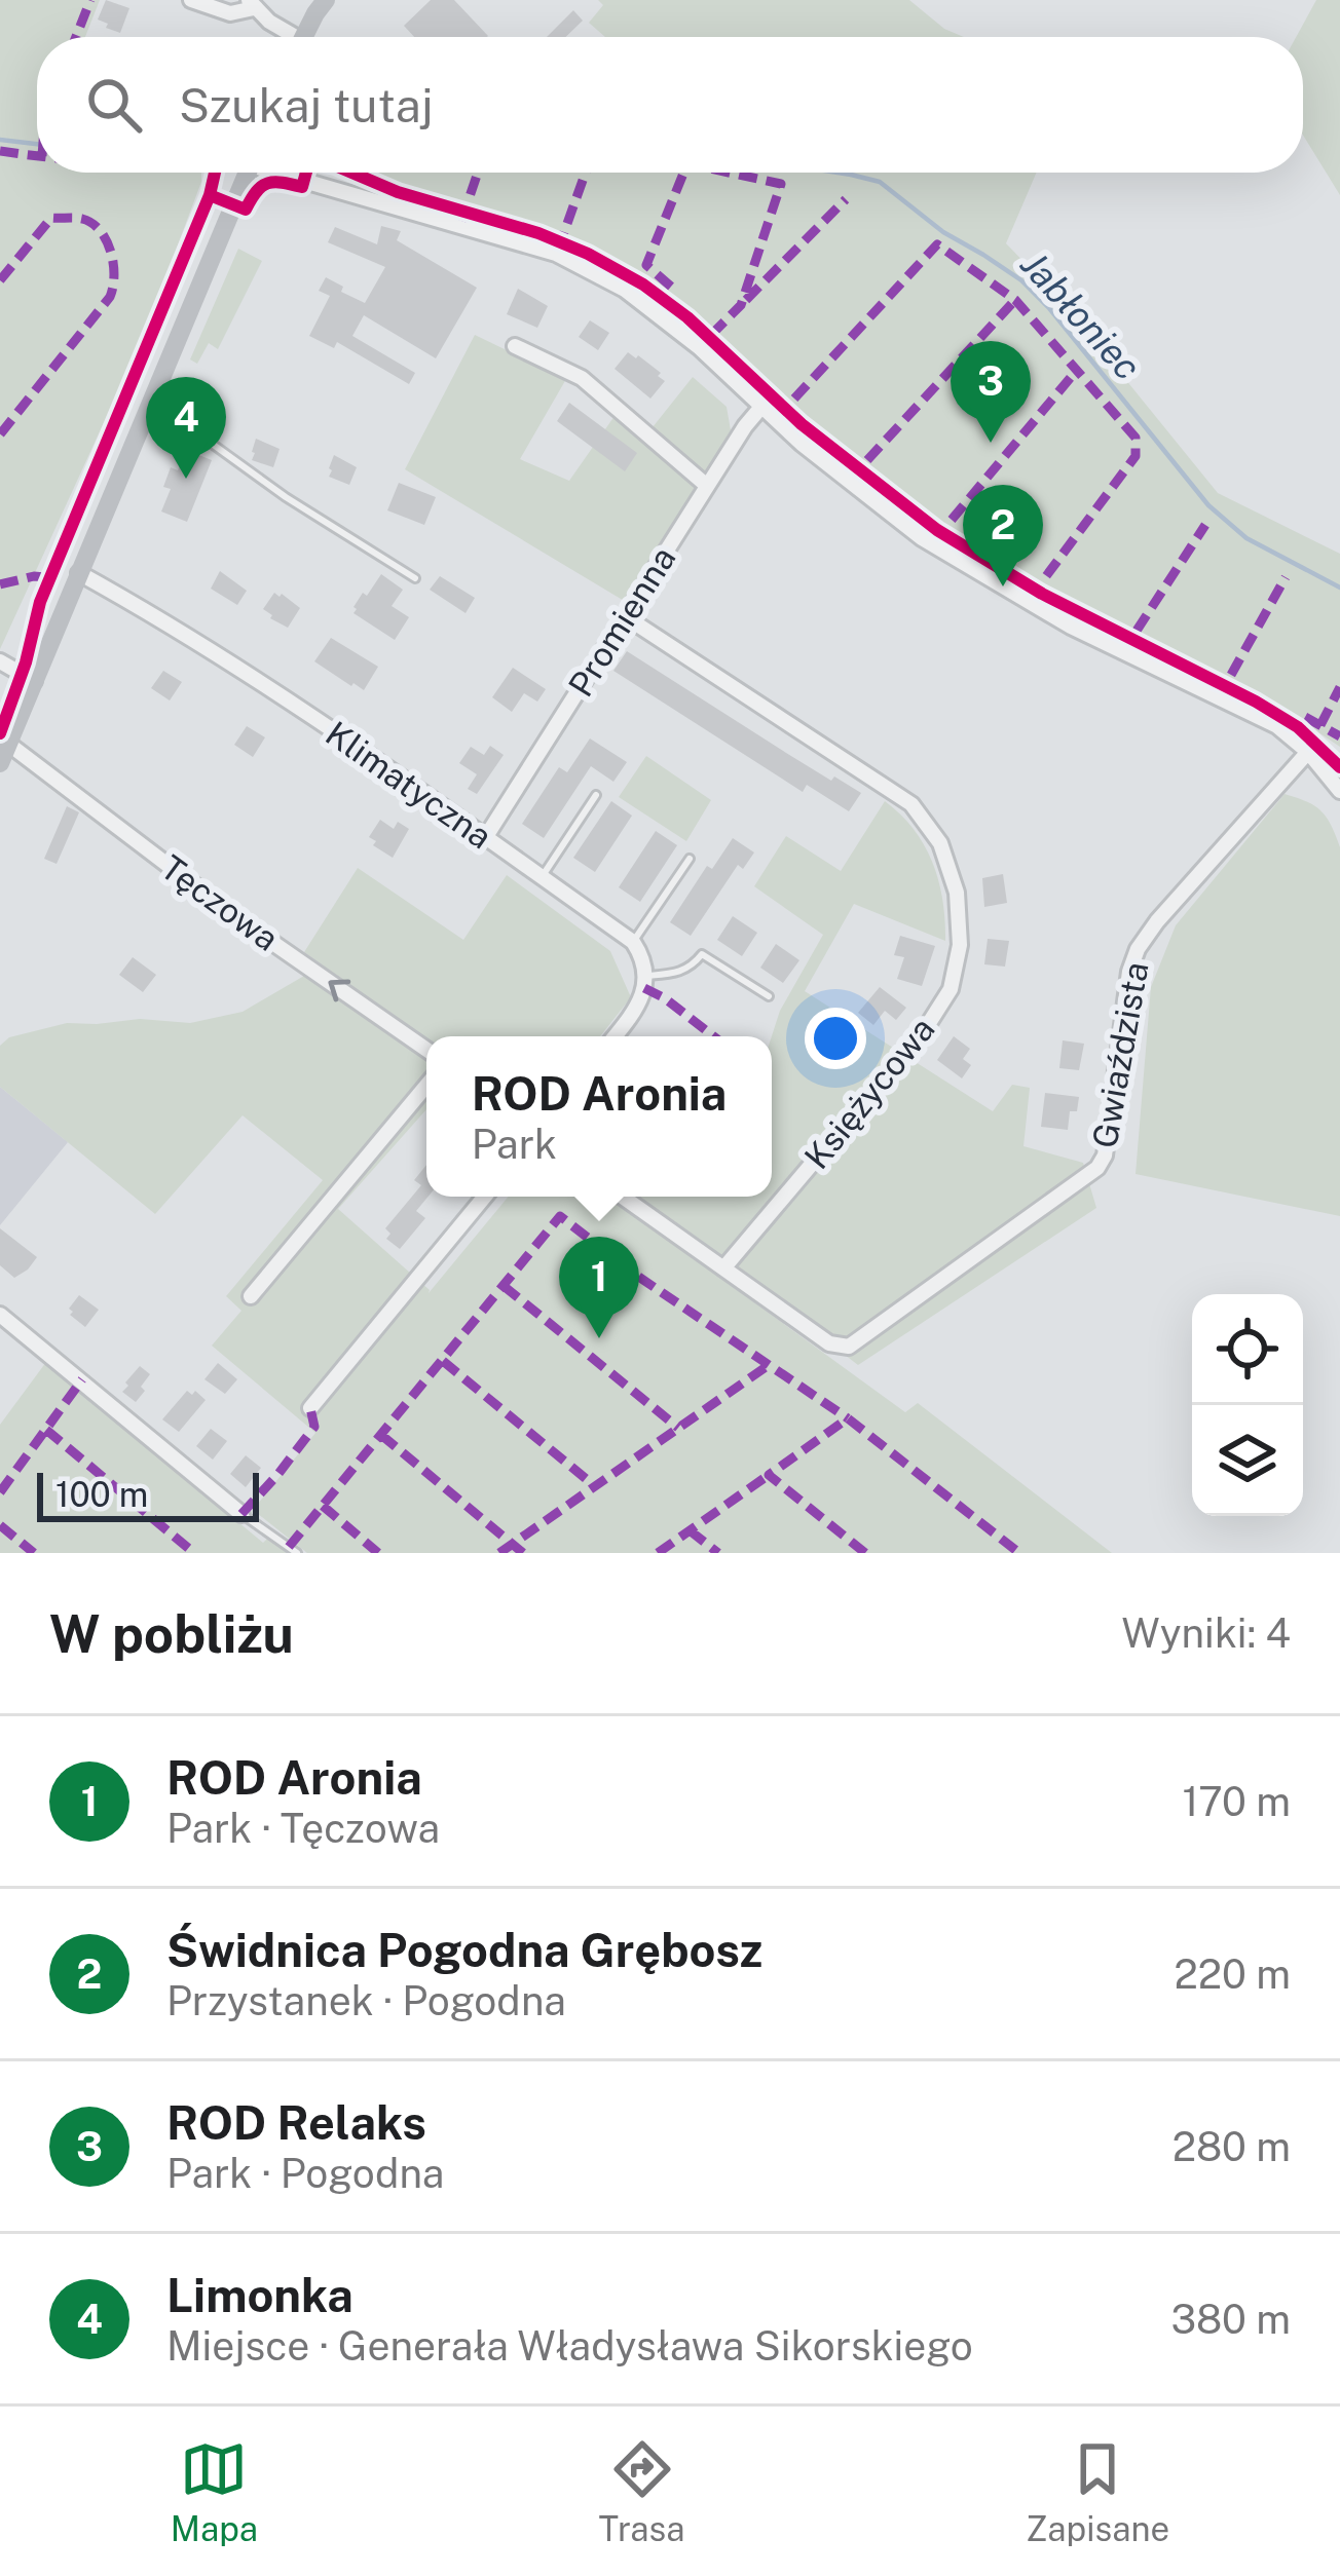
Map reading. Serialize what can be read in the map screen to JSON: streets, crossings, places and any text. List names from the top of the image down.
{
  "streets": {
    "street": [
      "Promienna",
      "Klimatyczna",
      "Tęczowa",
      "Gwiaździsta",
      "Księżycowa"
    ]
  },
  "crossings": [
    ["Promienna", "Klimatyczna"],
    ["Promienna", "Księżycowa"],
    ["Gwiaździsta", "Księżycowa"]
  ],
  "one_way": ["Tęczowa"],
  "water": ["Jabłoniec"],
  "scale_bar": "100 m",
  "page": {
    "search": "Szukaj tutaj",
    "pins": [
      "3",
      "4",
      "2",
      "1"
    ],
    "popup": ["ROD Aronia", "Park"],
    "scale": "100 m",
    "heading": ["W pobliżu", "Wyniki: 4"],
    "list": [
      {
        "mark": "1",
        "name": "ROD Aronia",
        "note": "Park · Tęczowa",
        "value": "170 m"
      },
      {
        "mark": "2",
        "name": "Świdnica Pogodna Grębosz",
        "note": "Przystanek · Pogodna",
        "value": "220 m"
      },
      {
        "mark": "3",
        "name": "ROD Relaks",
        "note": "Park · Pogodna",
        "value": "280 m"
      },
      {
        "mark": "4",
        "name": "Limonka",
        "note": "Miejsce · Generała Władysława Sikorskiego",
        "value": "380 m"
      }
    ],
    "nav": ["Mapa", "Trasa", "Zapisane"]
  }
}
